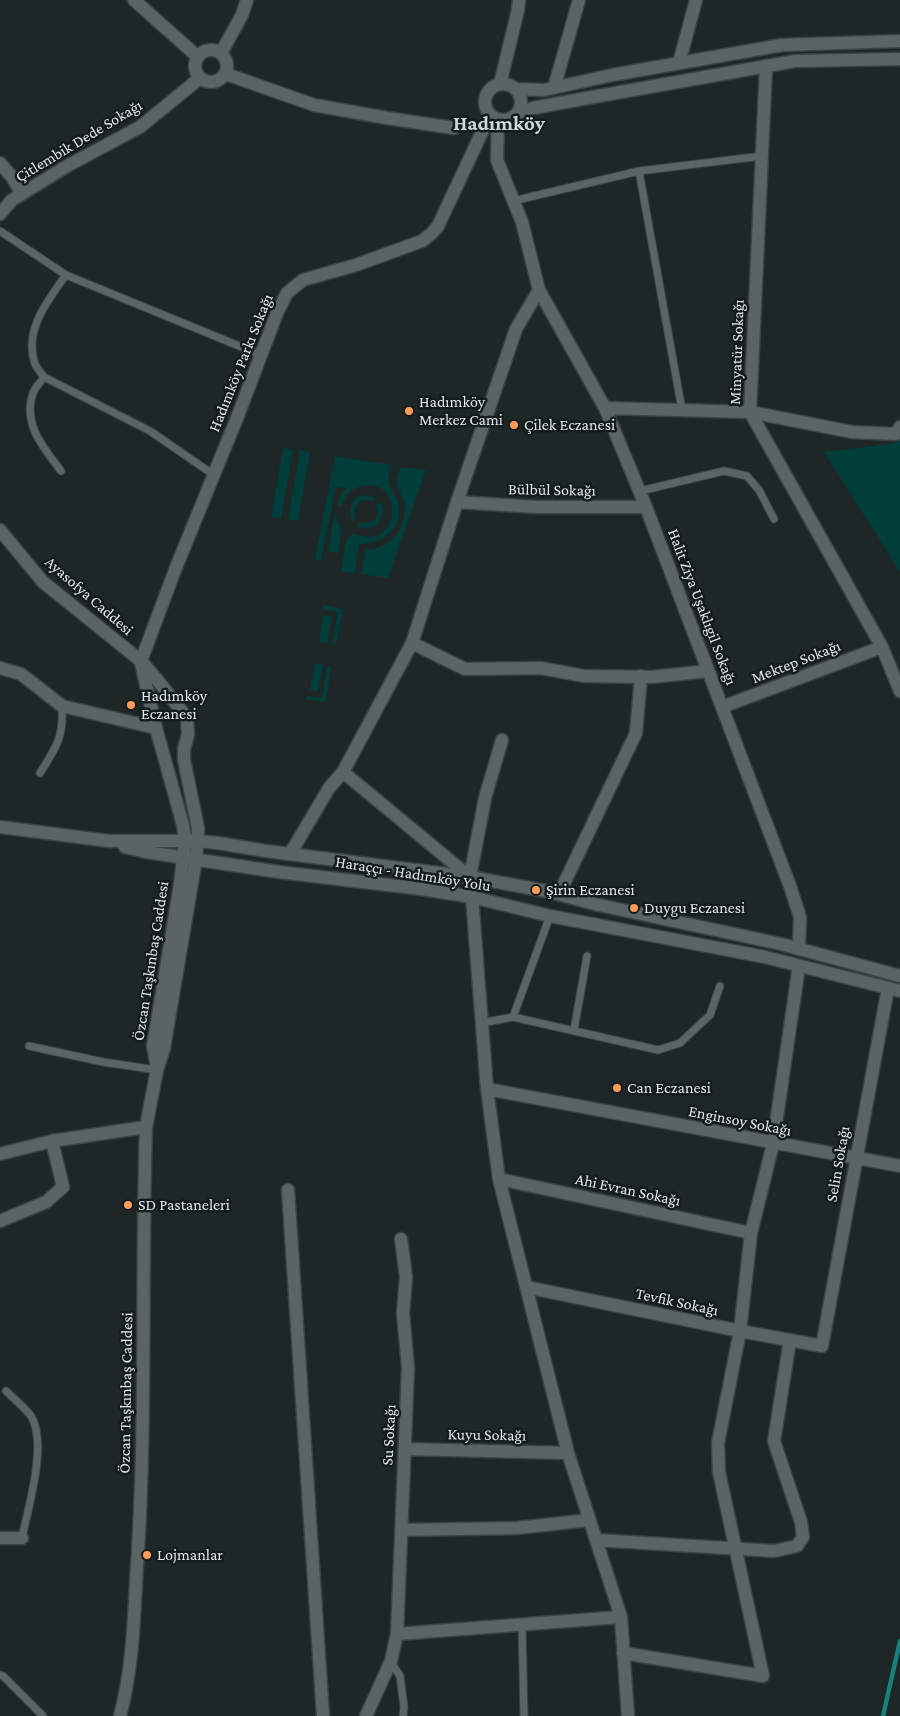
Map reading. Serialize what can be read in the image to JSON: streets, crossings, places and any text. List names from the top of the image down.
{
  "streets": {
    "street": [
      "Çitlembik Dede Sokağı",
      "Minyatür Sokağı",
      "Hadımköy Parkı Sokağı",
      "Bülbül Sokağı",
      "Ayasofya Caddesi",
      "Halit Ziya Uşaklıgil Sokağı",
      "Mektep Sokağı",
      "Haraççı - Hadımköy Yolu",
      "Özcan Taşkınbaş Caddesi",
      "Enginsoy Sokağı",
      "Selin Sokağı",
      "Ahi Evran Sokağı",
      "Tevfik Sokağı",
      "Su Sokağı",
      "Kuyu Sokağı"
    ]
  },
  "crossings": [
    ["Minyatür Sokağı", "Mektep Sokağı"],
    ["Hadımköy Parkı Sokağı", "Ayasofya Caddesi"],
    ["Hadımköy Parkı Sokağı", "Halit Ziya Uşaklıgil Sokağı"],
    ["Hadımköy Parkı Sokağı", "Özcan Taşkınbaş Caddesi"],
    ["Bülbül Sokağı", "Halit Ziya Uşaklıgil Sokağı"],
    ["Ayasofya Caddesi", "Özcan Taşkınbaş Caddesi"],
    ["Halit Ziya Uşaklıgil Sokağı", "Mektep Sokağı"],
    ["Halit Ziya Uşaklıgil Sokağı", "Haraççı - Hadımköy Yolu"],
    ["Halit Ziya Uşaklıgil Sokağı", "Enginsoy Sokağı"],
    ["Halit Ziya Uşaklıgil Sokağı", "Ahi Evran Sokağı"],
    ["Halit Ziya Uşaklıgil Sokağı", "Tevfik Sokağı"],
    ["Haraççı - Hadımköy Yolu", "Özcan Taşkınbaş Caddesi"],
    ["Haraççı - Hadımköy Yolu", "Selin Sokağı"],
    ["Enginsoy Sokağı", "Selin Sokağı"],
    ["Selin Sokağı", "Tevfik Sokağı"],
    ["Su Sokağı", "Kuyu Sokağı"]
  ],
  "districts": ["Hadımköy"],
  "places": [
    "Hadımköy Merkez Cami",
    "Çilek Eczanesi",
    "Hadımköy Eczanesi",
    "Şirin Eczanesi",
    "Duygu Eczanesi",
    "Can Eczanesi",
    "SD Pastaneleri",
    "Lojmanlar"
  ]
}
